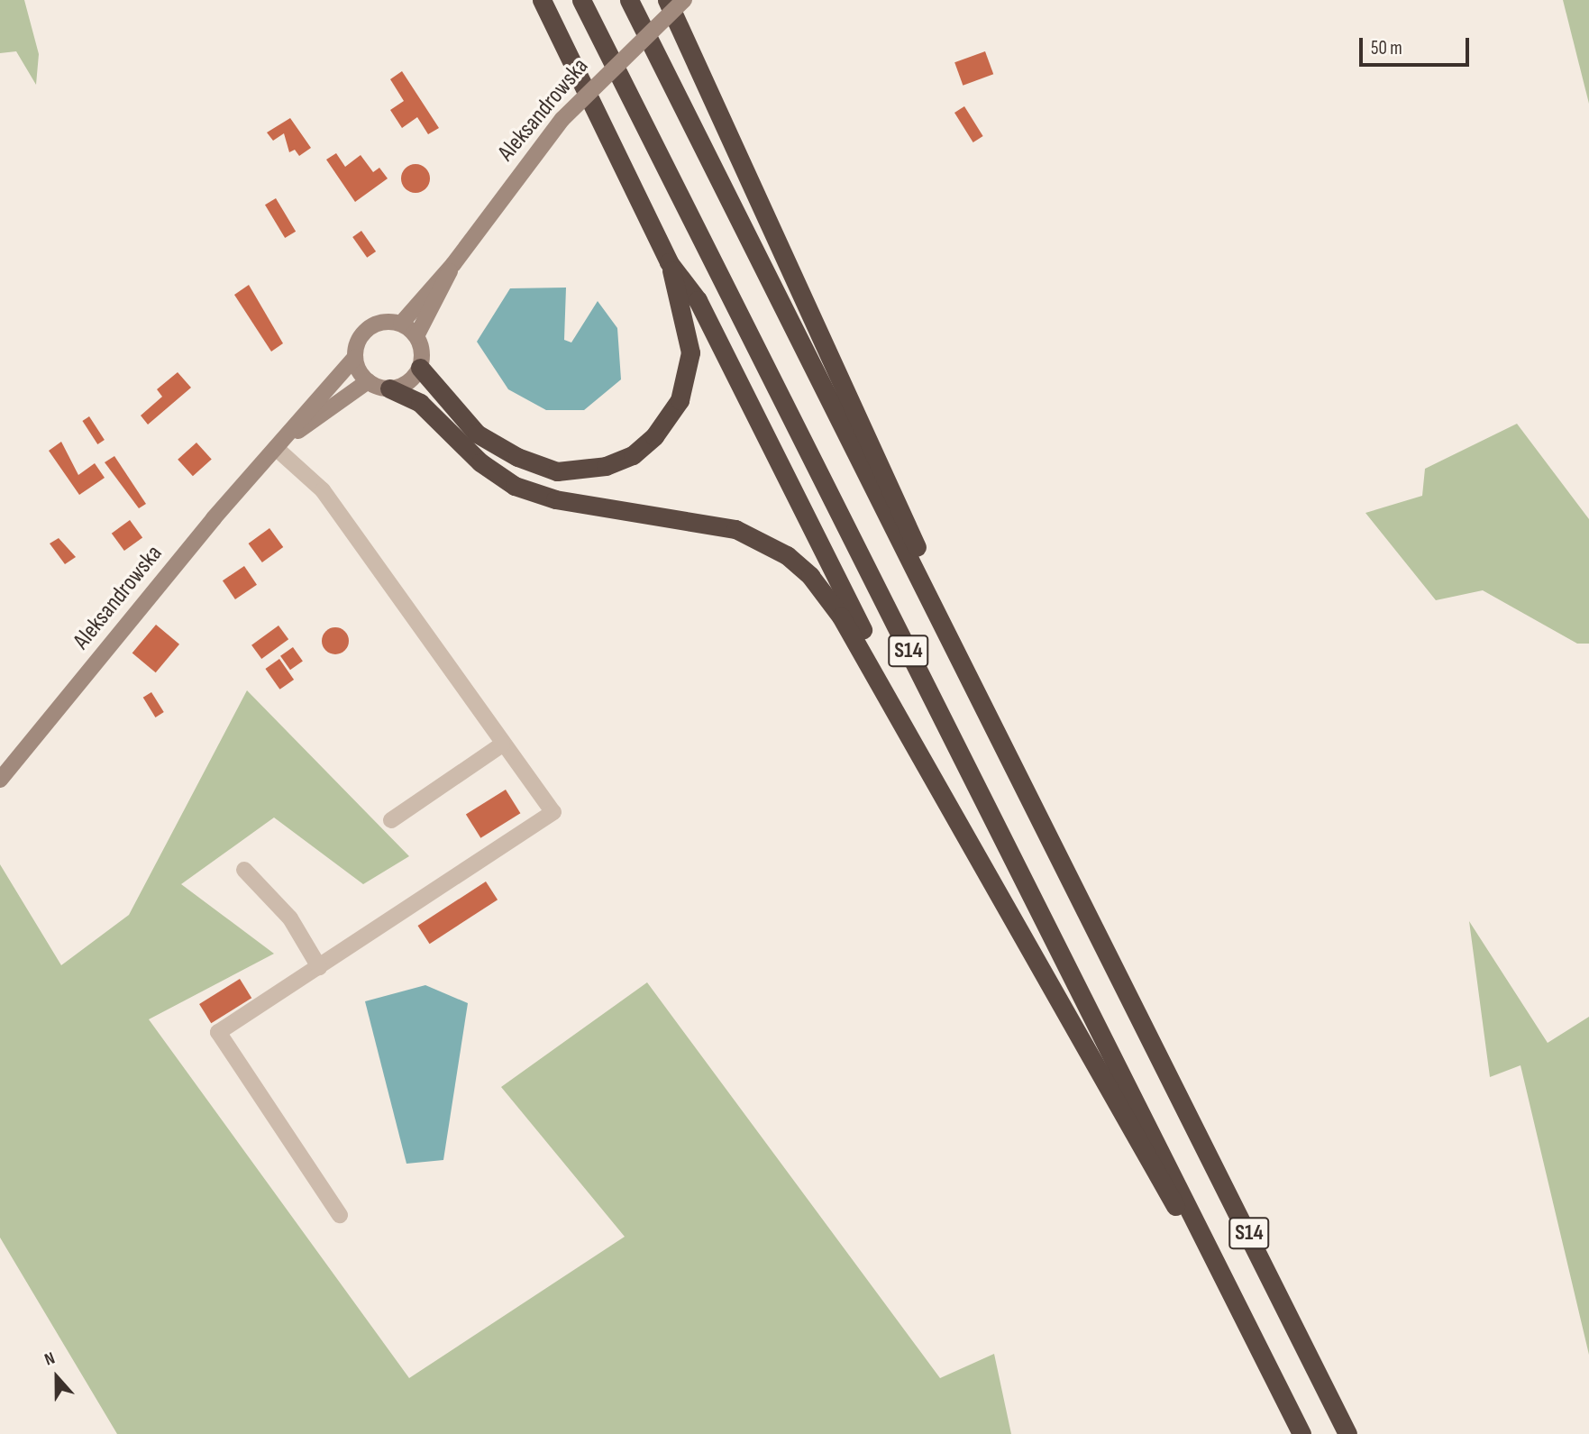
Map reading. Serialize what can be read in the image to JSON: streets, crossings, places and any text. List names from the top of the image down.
{
  "streets": {
    "highway": ["S14"],
    "main road": ["Aleksandrowska"]
  },
  "scale_bar": "50 m",
  "north": "top"
}
